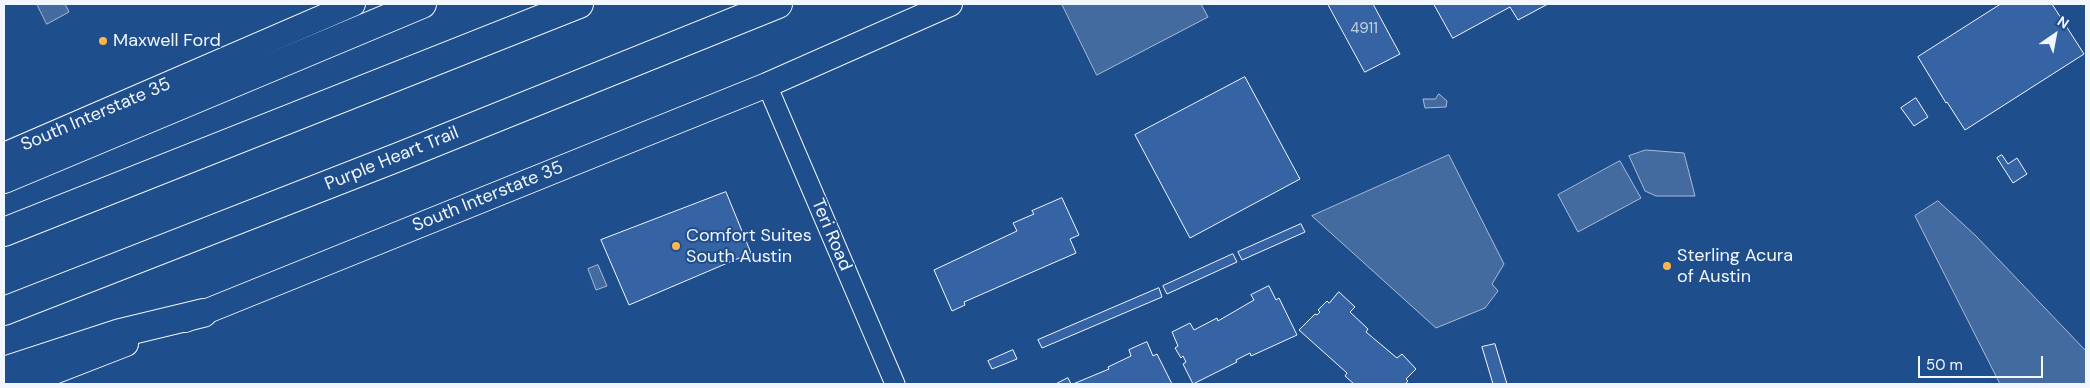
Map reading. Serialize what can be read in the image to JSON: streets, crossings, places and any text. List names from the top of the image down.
{
  "streets": {
    "highway": ["Purple Heart Trail"],
    "main road": ["South Interstate 35"],
    "street": ["Teri Road"]
  },
  "crossings": [
    ["South Interstate 35", "Teri Road"]
  ],
  "places": ["Maxwell Ford", "Comfort Suites South Austin", "Sterling Acura of Austin"],
  "house_numbers": ["4911"],
  "scale_bar": "50 m",
  "north": "top right"
}
